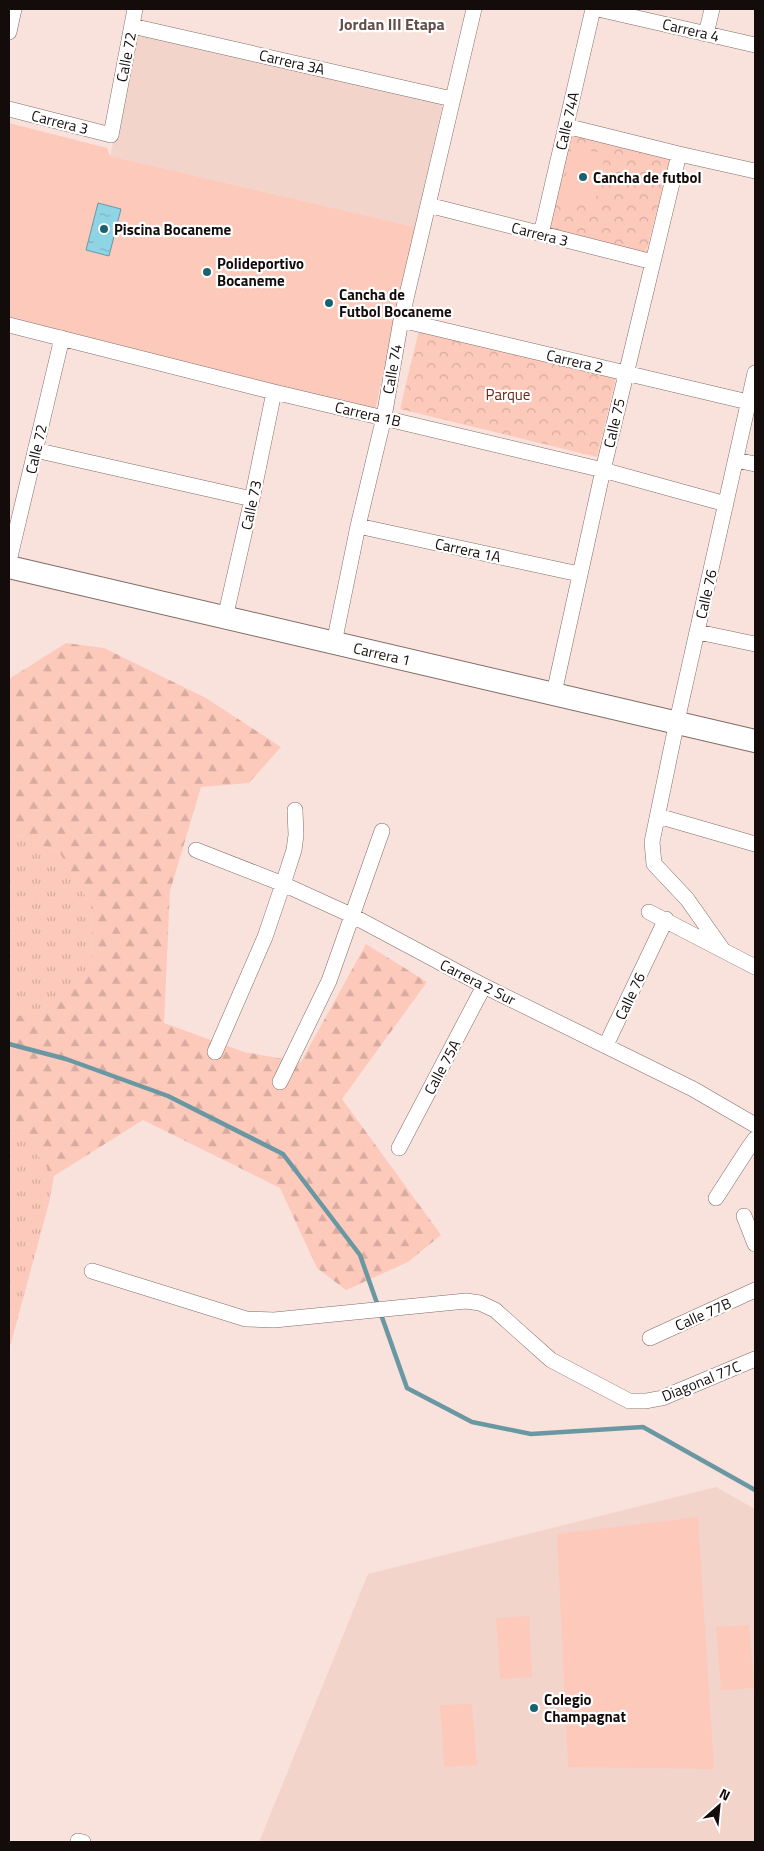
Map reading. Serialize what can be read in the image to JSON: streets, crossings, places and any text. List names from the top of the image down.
{
  "streets": {
    "street": [
      "Carrera 4",
      "Calle 72",
      "Carrera 3A",
      "Calle 74A",
      "Carrera 3",
      "Carrera 2",
      "Calle 74",
      "Carrera 1B",
      "Calle 75",
      "Calle 73",
      "Carrera 1A",
      "Calle 76",
      "Carrera 1",
      "Carrera 2 Sur",
      "Calle 75A",
      "Calle 77B",
      "Diagonal 77C"
    ]
  },
  "crossings": [
    ["Calle 72", "Carrera 3A"],
    ["Calle 72", "Carrera 3"],
    ["Calle 72", "Carrera 1B"],
    ["Carrera 3A", "Calle 74"],
    ["Calle 74A", "Carrera 3"],
    ["Carrera 3", "Calle 74"],
    ["Carrera 3", "Calle 75"],
    ["Carrera 2", "Calle 74"],
    ["Carrera 2", "Calle 75"],
    ["Carrera 2", "Calle 76"],
    ["Calle 74", "Carrera 1B"],
    ["Calle 74", "Carrera 1A"],
    ["Calle 74", "Carrera 1"],
    ["Carrera 1B", "Calle 75"],
    ["Carrera 1B", "Calle 73"],
    ["Carrera 1B", "Calle 76"],
    ["Calle 75", "Carrera 1A"],
    ["Calle 75", "Carrera 1"],
    ["Calle 73", "Carrera 1"],
    ["Calle 76", "Carrera 1"],
    ["Calle 76", "Carrera 2 Sur"],
    ["Carrera 2 Sur", "Calle 75A"]
  ],
  "districts": ["Jordan III Etapa"],
  "parks": ["Parque"],
  "places": [
    "Cancha de futbol",
    "Piscina Bocaneme",
    "Polideportivo Bocaneme",
    "Cancha de Futbol Bocaneme",
    "Colegio Champagnat"
  ],
  "north": "top right"
}
